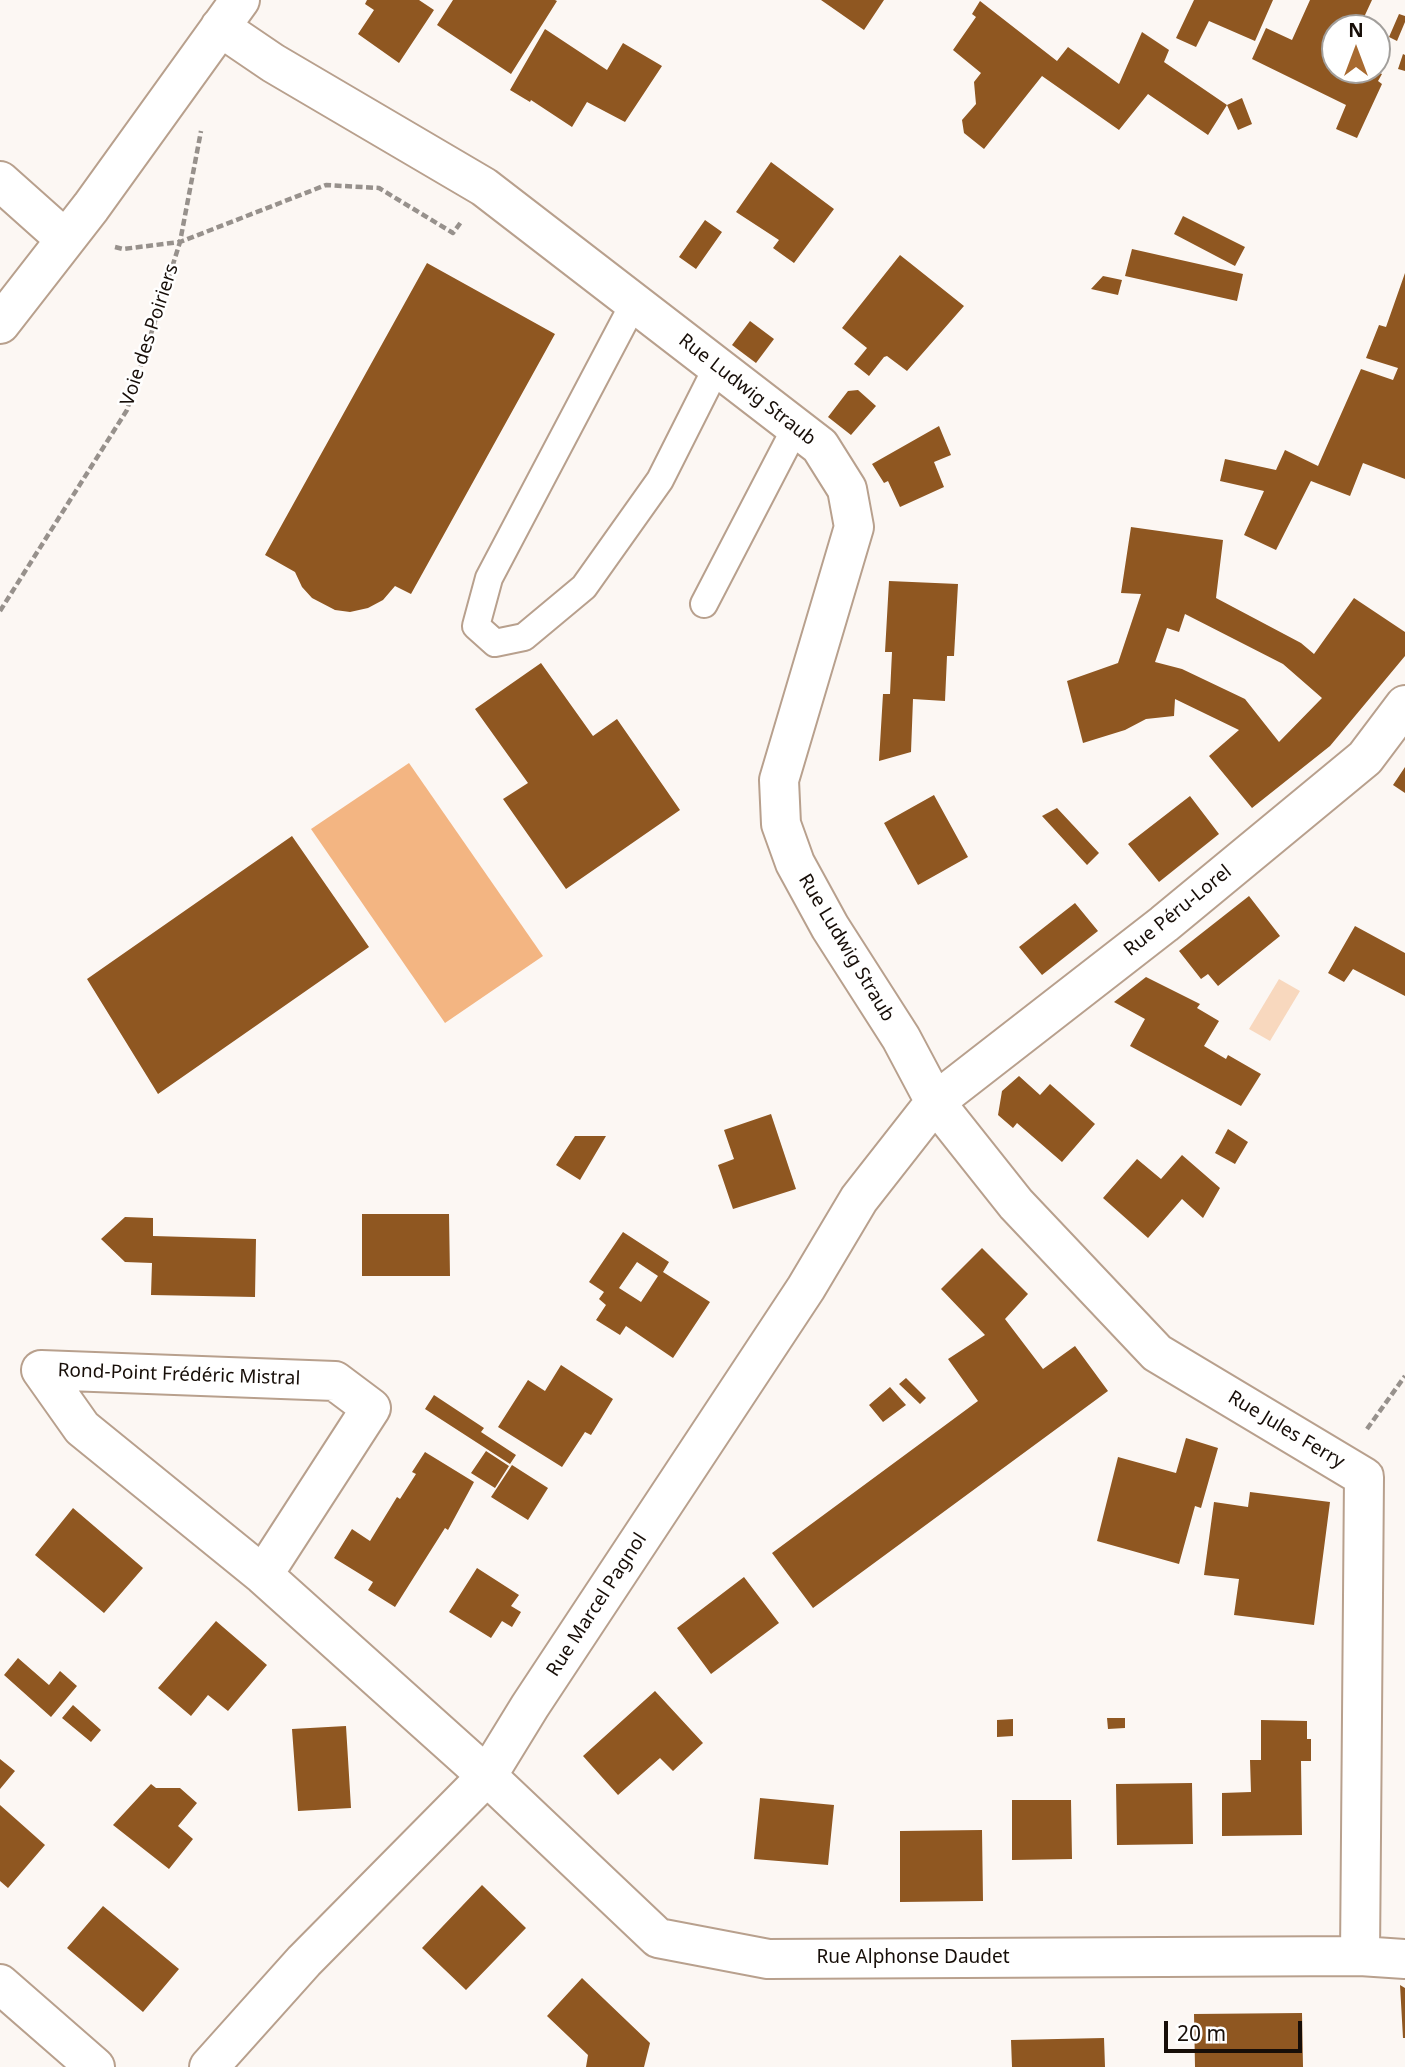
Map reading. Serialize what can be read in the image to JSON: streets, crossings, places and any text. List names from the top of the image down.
{
  "streets": {
    "street": [
      "Rue Ludwig Straub",
      "Rue Péru-Lorel",
      "Rond-Point Frédéric Mistral",
      "Rue Jules Ferry",
      "Rue Marcel Pagnol",
      "Rue Alphonse Daudet"
    ],
    "path": ["Voie des Poiriers"]
  },
  "crossings": [
    ["Rue Ludwig Straub", "Rue Péru-Lorel"],
    ["Rue Ludwig Straub", "Rue Jules Ferry"],
    ["Rue Ludwig Straub", "Rue Marcel Pagnol"],
    ["Rue Péru-Lorel", "Rue Jules Ferry"],
    ["Rue Péru-Lorel", "Rue Marcel Pagnol"],
    ["Rond-Point Frédéric Mistral", "Rue Marcel Pagnol"],
    ["Rond-Point Frédéric Mistral", "Rue Alphonse Daudet"],
    ["Rue Jules Ferry", "Rue Marcel Pagnol"],
    ["Rue Jules Ferry", "Rue Alphonse Daudet"],
    ["Rue Marcel Pagnol", "Rue Alphonse Daudet"]
  ],
  "scale_bar": "20 m",
  "north": "top"
}
